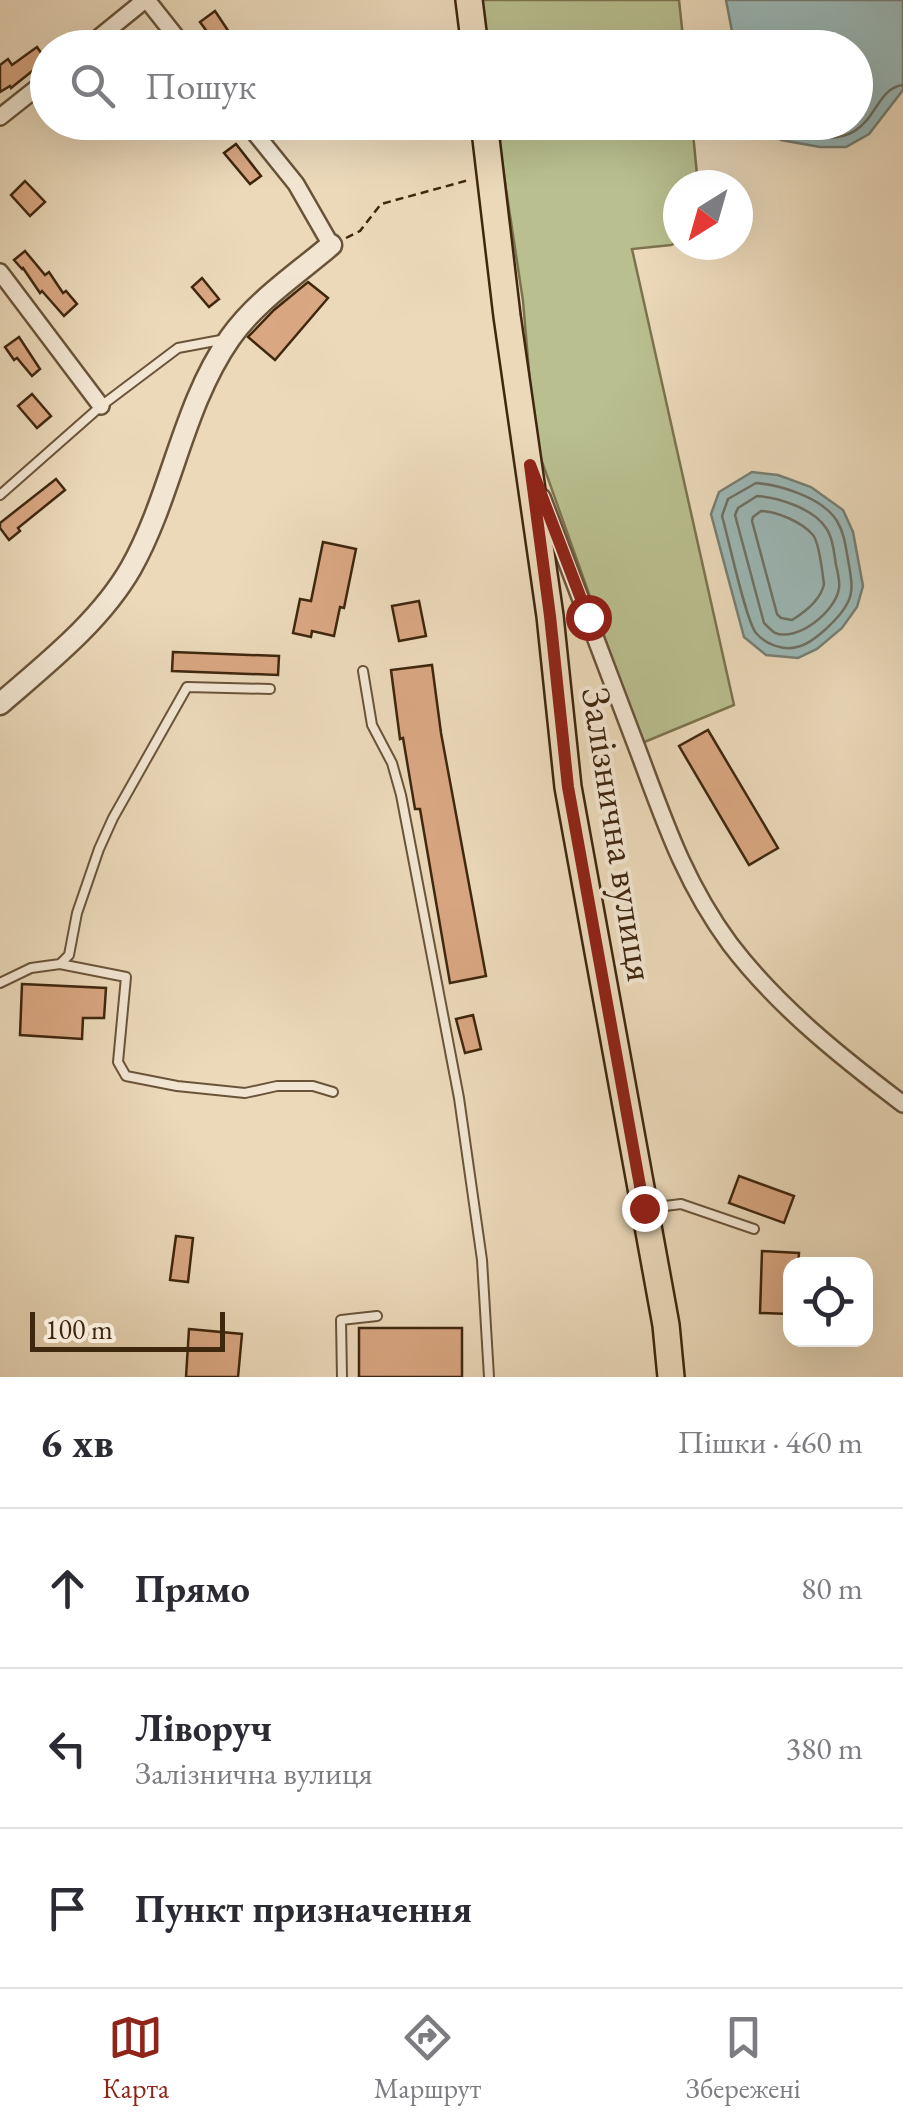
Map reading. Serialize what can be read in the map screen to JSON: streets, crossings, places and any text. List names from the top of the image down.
{
  "streets": {
    "main road": ["Залізнична вулиця"]
  },
  "scale_bar": "100 m",
  "north": "bottom left",
  "page": {
    "search": "Пошук",
    "scale": "100 m",
    "heading": ["6 хв", "Пішки · 460 m"],
    "list": [
      ["Прямо", "80 m"],
      ["Ліворуч", "Залізнична вулиця", "380 m"],
      "Пункт призначення"
    ],
    "nav": ["Карта", "Маршрут", "Збережені"]
  }
}
